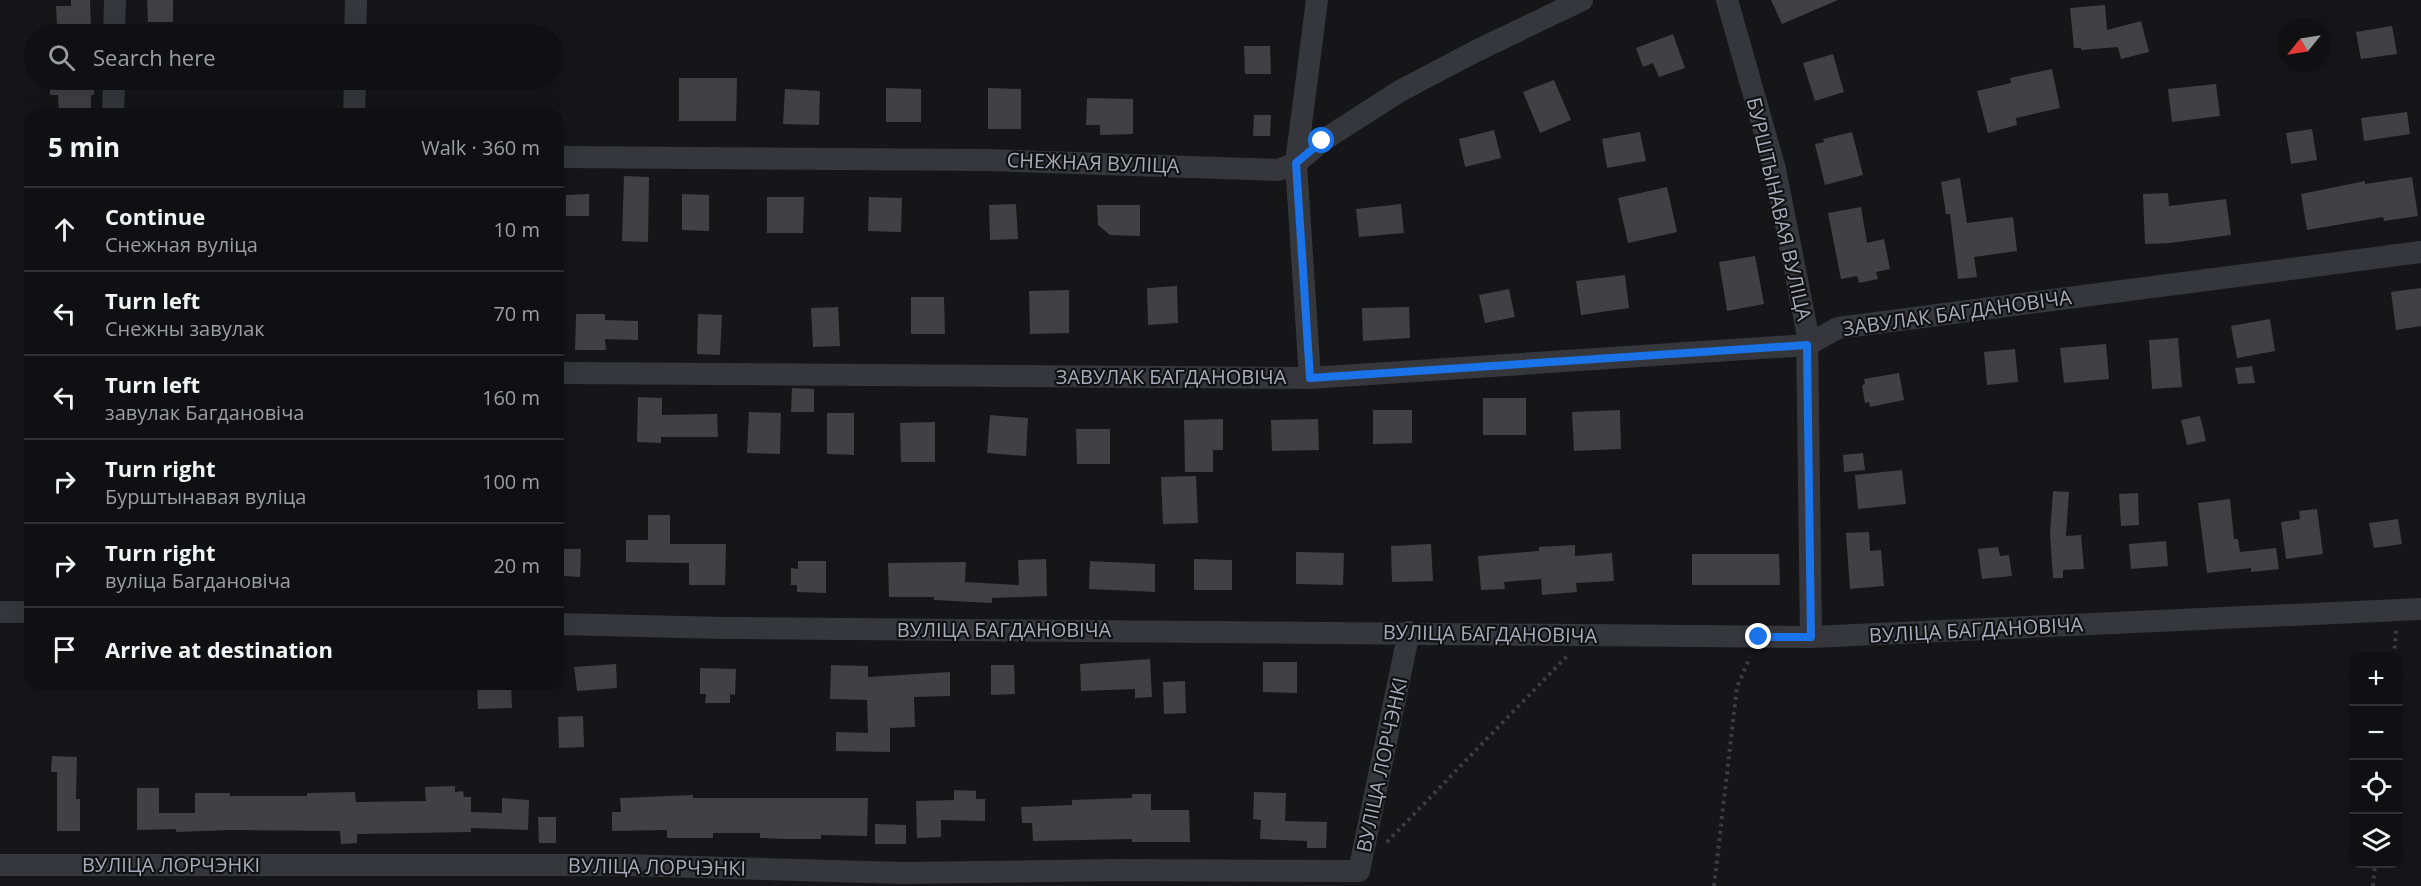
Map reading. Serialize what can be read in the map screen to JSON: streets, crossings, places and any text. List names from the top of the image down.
{
  "streets": {
    "street": [
      "СНЕЖНАЯ ВУЛІЦА",
      "БУРШТЫНАВАЯ ВУЛІЦА",
      "ЗАВУЛАК БАГДАНОВІЧА",
      "ВУЛІЦА БАГДАНОВІЧА",
      "ВУЛІЦА ЛОРЧЭНКІ"
    ]
  },
  "crossings": [
    ["БУРШТЫНАВАЯ ВУЛІЦА", "ЗАВУЛАК БАГДАНОВІЧА"],
    ["БУРШТЫНАВАЯ ВУЛІЦА", "ВУЛІЦА БАГДАНОВІЧА"],
    ["ВУЛІЦА БАГДАНОВІЧА", "ВУЛІЦА ЛОРЧЭНКІ"]
  ],
  "north": "bottom left",
  "page": {
    "search": "Search here",
    "heading": ["5 min", "Walk · 360 m"],
    "list": [
      ["Continue", "Снежная вуліца", "10 m"],
      ["Turn left", "Снежны завулак", "70 m"],
      ["Turn left", "завулак Багдановіча", "160 m"],
      ["Turn right", "Бурштынавая вуліца", "100 m"],
      ["Turn right", "вуліца Багдановіча", "20 m"],
      "Arrive at destination"
    ],
    "map_buttons": ["+", "−"]
  }
}
